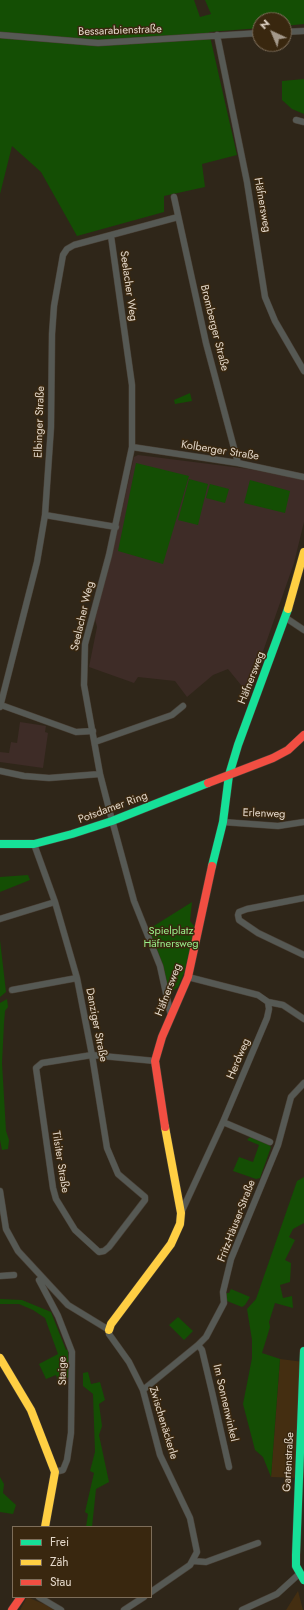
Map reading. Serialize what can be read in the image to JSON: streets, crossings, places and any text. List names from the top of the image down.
{
  "streets": {
    "street": [
      "Bessarabienstraße",
      "Häfnersweg",
      "Seelacher Weg",
      "Bromberger Straße",
      "Elbinger Straße",
      "Kolberger Straße",
      "Potsdamer Ring",
      "Erlenweg",
      "Danziger Straße",
      "Herdweg",
      "Tilsiter Straße",
      "Fritz-Häuser-Straße",
      "Staige",
      "Im Sonnenwinkel",
      "Zwischenäckerle",
      "Gartenstraße"
    ]
  },
  "crossings": [
    ["Bessarabienstraße", "Häfnersweg"],
    ["Häfnersweg", "Seelacher Weg"],
    ["Häfnersweg", "Potsdamer Ring"],
    ["Häfnersweg", "Erlenweg"],
    ["Häfnersweg", "Herdweg"],
    ["Häfnersweg", "Zwischenäckerle"],
    ["Seelacher Weg", "Elbinger Straße"],
    ["Seelacher Weg", "Kolberger Straße"],
    ["Seelacher Weg", "Potsdamer Ring"],
    ["Bromberger Straße", "Elbinger Straße"],
    ["Bromberger Straße", "Kolberger Straße"],
    ["Potsdamer Ring", "Danziger Straße"],
    ["Danziger Straße", "Tilsiter Straße"],
    ["Fritz-Häuser-Straße", "Im Sonnenwinkel"],
    ["Fritz-Häuser-Straße", "Zwischenäckerle"],
    ["Staige", "Zwischenäckerle"]
  ],
  "parks": ["Spielplatz Häfnersweg"],
  "legend": ["Frei", "Zäh", "Stau"],
  "north": "top left"
}
